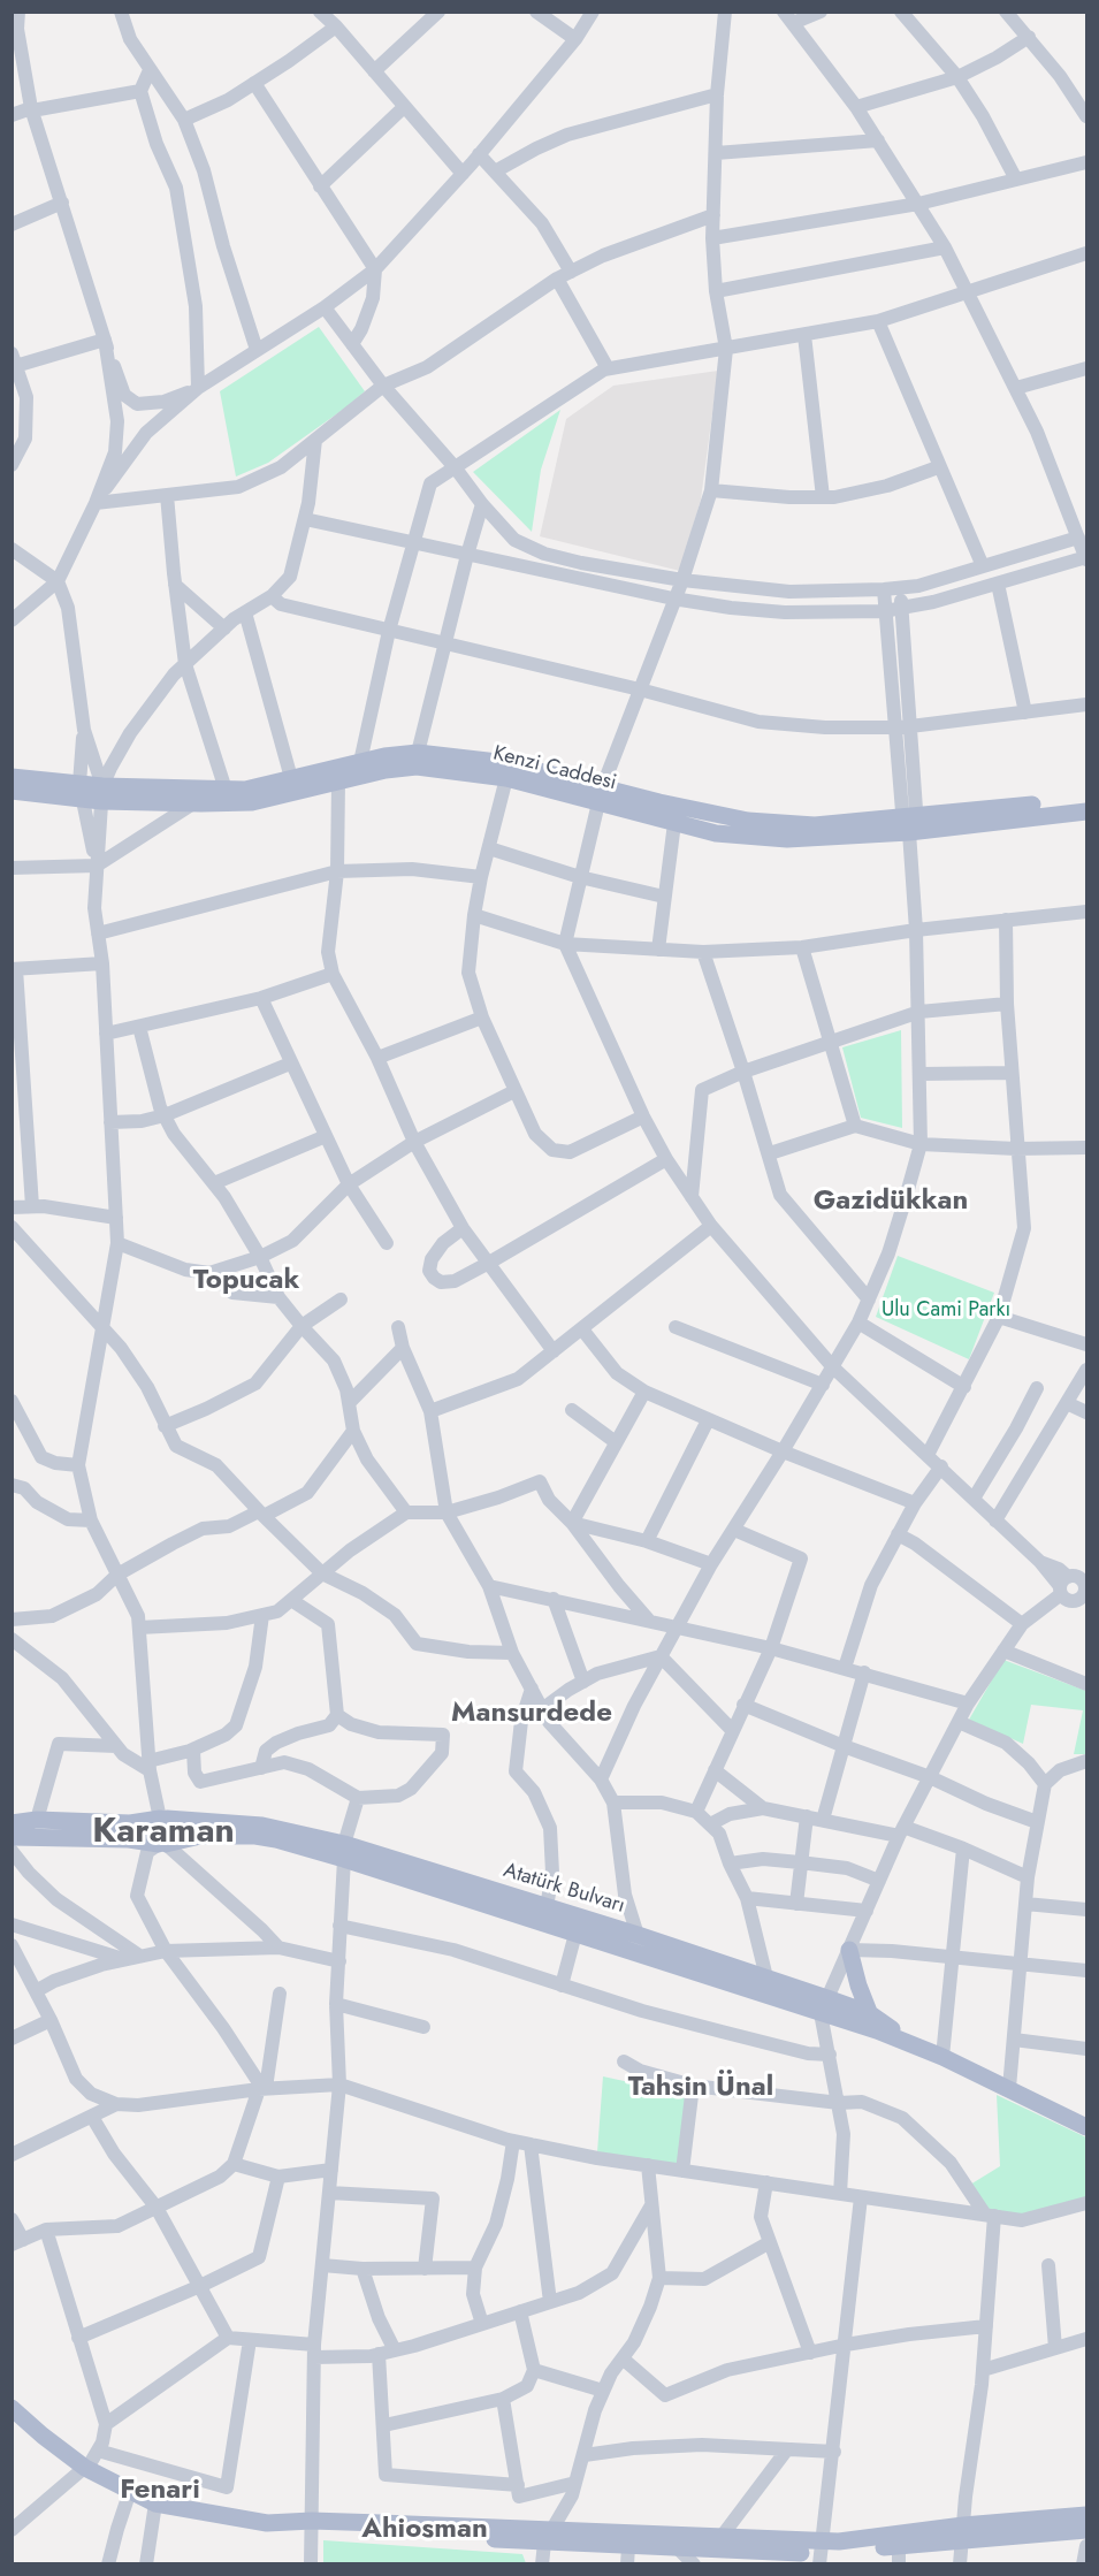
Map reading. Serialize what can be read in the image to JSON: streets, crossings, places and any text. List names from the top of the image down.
{
  "streets": {
    "main road": ["Kenzi Caddesi", "Atatürk Bulvarı"]
  },
  "districts": [
    "Gazidükkan",
    "Topucak",
    "Mansurdede",
    "Karaman",
    "Tahsin Ünal",
    "Fenari",
    "Ahiosman"
  ],
  "parks": ["Ulu Cami Parkı"]
}
